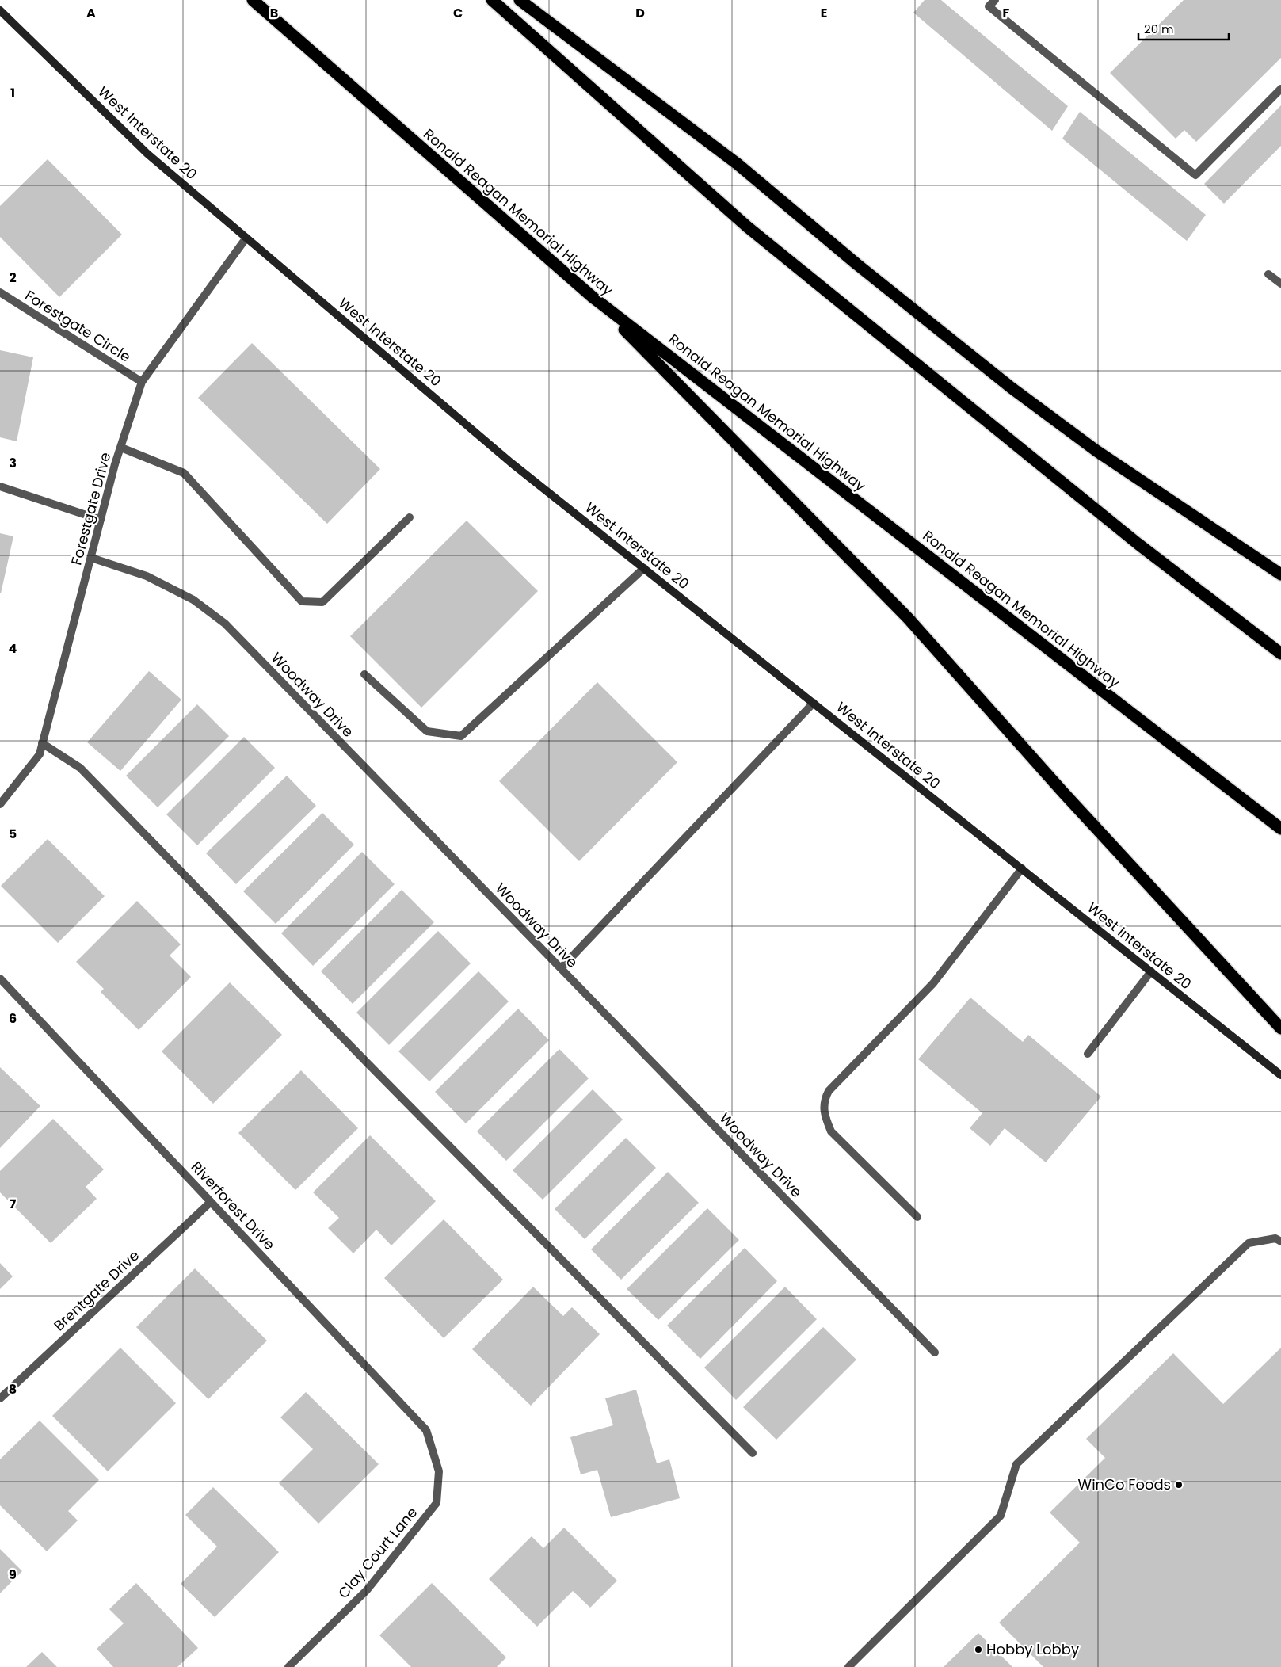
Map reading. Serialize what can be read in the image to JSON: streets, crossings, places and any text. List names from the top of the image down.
{
  "streets": {
    "highway": ["Ronald Reagan Memorial Highway"],
    "main road": ["West Interstate 20"],
    "street": [
      "Forestgate Circle",
      "Forestgate Drive",
      "Woodway Drive",
      "Riverforest Drive",
      "Brentgate Drive",
      "Clay Court Lane"
    ]
  },
  "crossings": [
    ["West Interstate 20", "Forestgate Drive"],
    ["Forestgate Circle", "Forestgate Drive"],
    ["Forestgate Drive", "Woodway Drive"],
    ["Riverforest Drive", "Brentgate Drive"],
    ["Riverforest Drive", "Clay Court Lane"]
  ],
  "places": ["WinCo Foods", "Hobby Lobby"],
  "scale_bar": "20 m",
  "grid": {
    "columns": [
      "A",
      "B",
      "C",
      "D",
      "E",
      "F"
    ],
    "rows": [
      "1",
      "2",
      "3",
      "4",
      "5",
      "6",
      "7",
      "8",
      "9"
    ]
  }
}
